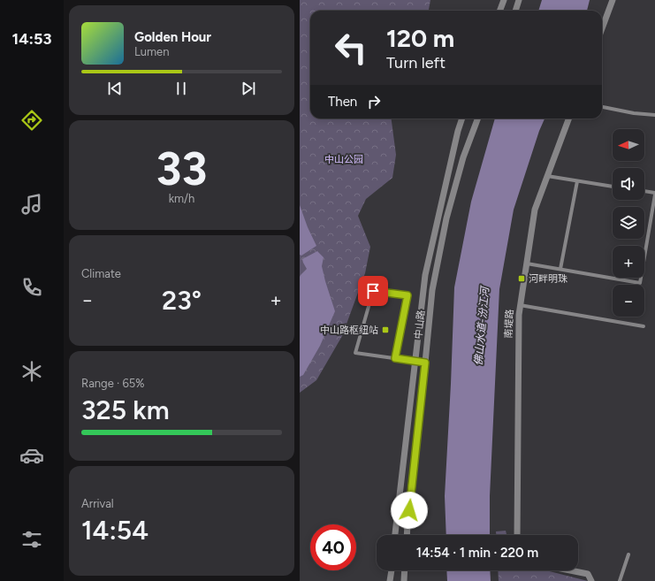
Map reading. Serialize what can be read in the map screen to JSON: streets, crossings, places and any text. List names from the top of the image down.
{
  "streets": {
    "street": ["南堤路", "中山路"]
  },
  "water": ["佛山水道-汾江河"],
  "parks": ["中山公园"],
  "places": {
    "transit": ["河畔明珠", "中山路枢纽站"]
  },
  "north": "left",
  "page": {
    "tabs": "14:53",
    "turn": ["120 m", "Turn left"],
    "song": ["Golden Hour", "Lumen"],
    "then": "Then",
    "tile": [
      ["33", "km/h"],
      "Climate",
      ["Range · 65%", "325 km"],
      ["Arrival", "14:54"]
    ],
    "map_buttons": ["+", "−"],
    "heat": ["−", "23°", "+"],
    "limit": "40",
    "trip": "14:54 · 1 min · 220 m"
  }
}
